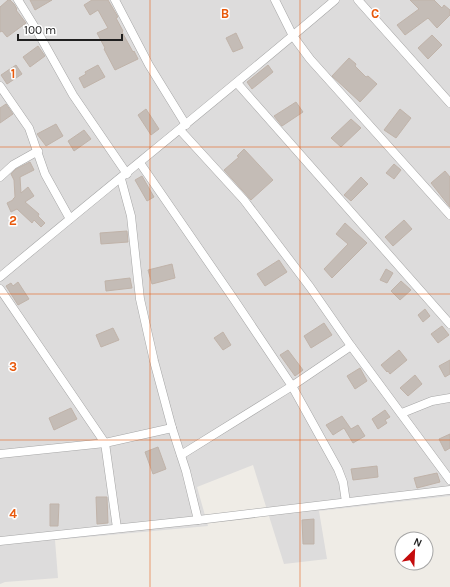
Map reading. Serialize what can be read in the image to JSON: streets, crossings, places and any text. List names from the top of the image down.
{
  "scale_bar": "100 m",
  "north": "top right",
  "grid": {
    "columns": ["B", "C"],
    "rows": [
      "1",
      "2",
      "3",
      "4"
    ]
  }
}
